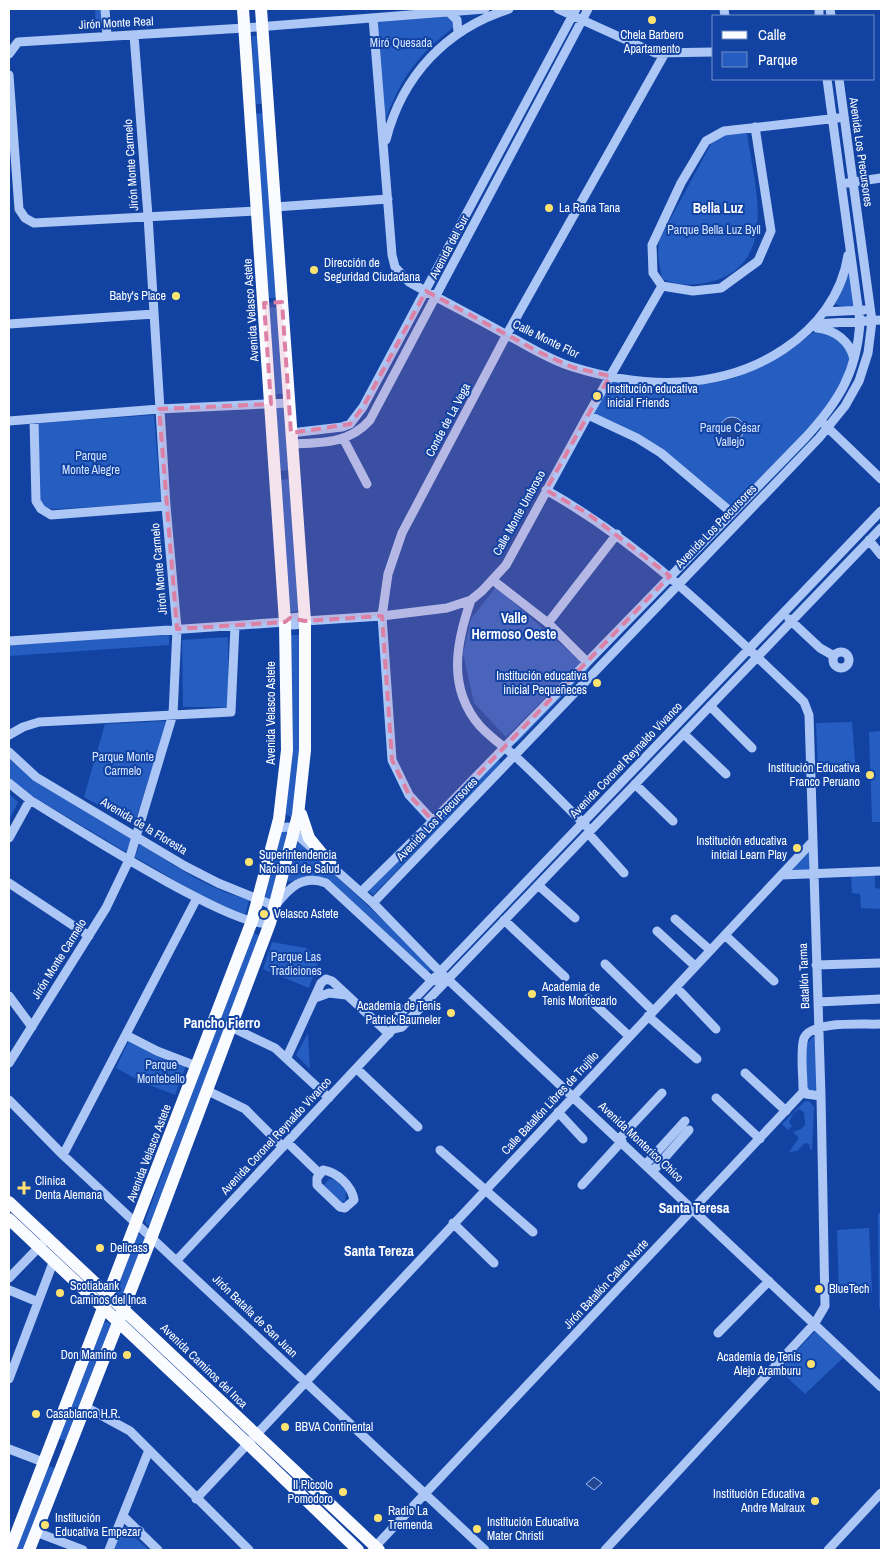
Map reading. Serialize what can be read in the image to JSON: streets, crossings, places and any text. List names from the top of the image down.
{
  "streets": {
    "main road": ["Avenida Velasco Astete", "Avenida Caminos del Inca"],
    "street": [
      "Jirón Monte Real",
      "Avenida Los Precursores",
      "Jirón Monte Carmelo",
      "Avenida del Sur",
      "Calle Monte Flor",
      "Conde de La Vega",
      "Calle Monte Umbroso",
      "Avenida Coronel Reynaldo Vivanco",
      "Avenida de la Floresta",
      "Batallón Tarma",
      "Calle Batallón Libres de Trujillo",
      "Avenida Monterico Chico",
      "Jirón Batallón Callao Norte",
      "Jirón Batalla de San Juan"
    ]
  },
  "crossings": [
    ["Jirón Monte Real", "Jirón Monte Carmelo"],
    ["Jirón Monte Real", "Avenida Velasco Astete"],
    ["Jirón Monte Real", "Calle Monte Flor"],
    ["Avenida Los Precursores", "Calle Monte Flor"],
    ["Avenida Los Precursores", "Conde de La Vega"],
    ["Avenida Los Precursores", "Batallón Tarma"],
    ["Avenida Los Precursores", "Avenida Monterico Chico"],
    ["Jirón Monte Carmelo", "Calle Monte Umbroso"],
    ["Jirón Monte Carmelo", "Avenida de la Floresta"],
    ["Avenida del Sur", "Calle Monte Flor"],
    ["Avenida Velasco Astete", "Calle Monte Umbroso"],
    ["Avenida Velasco Astete", "Avenida de la Floresta"],
    ["Avenida Velasco Astete", "Jirón Batalla de San Juan"],
    ["Avenida Velasco Astete", "Avenida Caminos del Inca"],
    ["Calle Monte Flor", "Conde de La Vega"],
    ["Calle Monte Flor", "Calle Monte Umbroso"],
    ["Conde de La Vega", "Calle Monte Umbroso"],
    ["Avenida Coronel Reynaldo Vivanco", "Batallón Tarma"],
    ["Avenida Coronel Reynaldo Vivanco", "Avenida Monterico Chico"],
    ["Avenida Coronel Reynaldo Vivanco", "Jirón Batalla de San Juan"],
    ["Batallón Tarma", "Calle Batallón Libres de Trujillo"],
    ["Batallón Tarma", "Avenida Monterico Chico"],
    ["Calle Batallón Libres de Trujillo", "Avenida Monterico Chico"],
    ["Calle Batallón Libres de Trujillo", "Jirón Batalla de San Juan"],
    ["Calle Batallón Libres de Trujillo", "Avenida Caminos del Inca"],
    ["Avenida Monterico Chico", "Jirón Batallón Callao Norte"],
    ["Jirón Batallón Callao Norte", "Jirón Batalla de San Juan"],
    ["Jirón Batallón Callao Norte", "Avenida Caminos del Inca"]
  ],
  "districts": [
    "Bella Luz",
    "Valle Hermoso Oeste",
    "Pancho Fierro",
    "Santa Teresa",
    "Santa Tereza"
  ],
  "parks": [
    "Miró Quesada",
    "Parque Bella Luz Byll",
    "Parque César Vallejo",
    "Parque Monte Alegre",
    "Parque Monte Carmelo",
    "Parque Las Tradiciones",
    "Parque Montebello"
  ],
  "places": {
    "other": [
      "Chela Barbero Apartamento",
      "La Rana Tana",
      "Dirección de Seguridad Ciudadana",
      "Baby's Place",
      "Institución educativa inicial Friends",
      "Institución educativa inicial Pequeñeces",
      "Institución Educativa Franco Peruano",
      "Institución educativa inicial Learn Play",
      "Superintendencia Nacional de Salud",
      "Velasco Astete",
      "Academia de Tenis Montecarlo",
      "Academia de Tenis Patrick Baumeler",
      "Delicass",
      "BlueTech",
      "Scotiabank Caminos del Inca",
      "Don Mamino",
      "Academia de Tenis Alejo Aramburu",
      "Casablanca H.R.",
      "BBVA Continental",
      "Il Piccolo Pomodoro",
      "Institución Educativa Andre Malraux",
      "Radio La Tremenda",
      "Institución Educativa Empezar",
      "Institución Educativa Mater Christi"
    ],
    "health": ["Clinica Denta Alemana"]
  },
  "legend": ["Calle", "Parque"]
}
